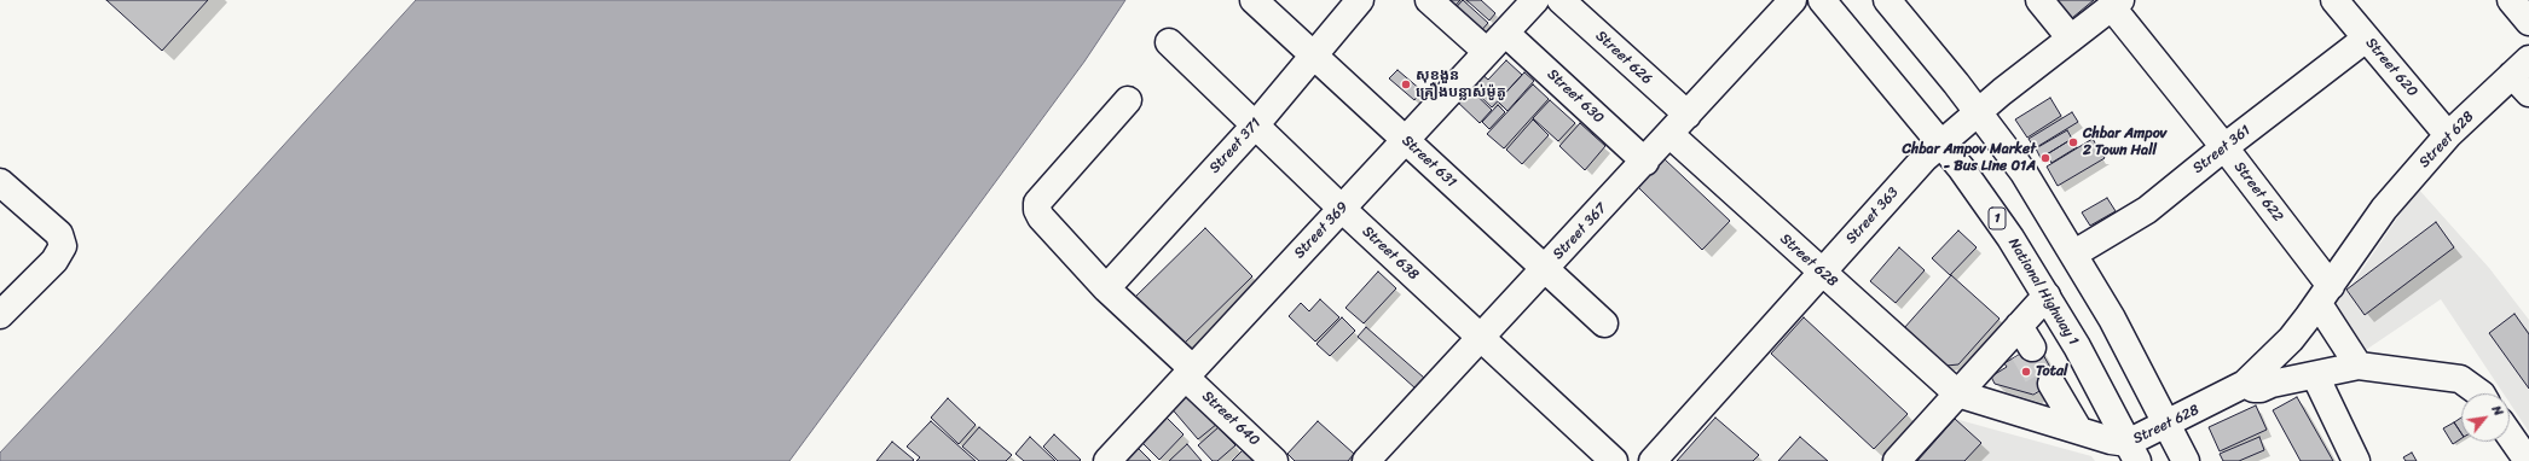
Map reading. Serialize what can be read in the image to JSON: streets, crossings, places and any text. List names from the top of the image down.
{
  "streets": {
    "main road": [
      "Street 626",
      "Street 620",
      "Street 630",
      "Street 628",
      "Street 371",
      "Street 361",
      "Street 631",
      "Street 622",
      "Street 363",
      "1",
      "Street 369",
      "Street 367",
      "Street 638",
      "National Highway 1",
      "Street 640"
    ]
  },
  "crossings": [
    ["Street 626", "Street 628"],
    ["Street 626", "Street 367"],
    ["Street 620", "Street 628"],
    ["Street 620", "Street 361"],
    ["Street 630", "Street 369"],
    ["Street 630", "Street 367"],
    ["Street 628", "Street 622"],
    ["Street 628", "Street 363"],
    ["Street 628", "Street 367"],
    ["Street 628", "National Highway 1"],
    ["Street 371", "Street 631"],
    ["Street 371", "Street 638"],
    ["Street 371", "Street 640"],
    ["Street 361", "Street 622"],
    ["Street 631", "Street 369"],
    ["Street 631", "Street 367"],
    ["Street 622", "Street 363"],
    ["Street 363", "National Highway 1"],
    ["Street 369", "Street 638"],
    ["Street 369", "Street 640"],
    ["Street 367", "Street 638"]
  ],
  "places": [
    "សុខងួន គ្រឿងបន្លាស់ម៉ូតូ",
    "Chbar Ampov 2 Town Hall",
    "Chbar Ampov Market - Bus Line 01A",
    "Total"
  ],
  "north": "top right"
}
